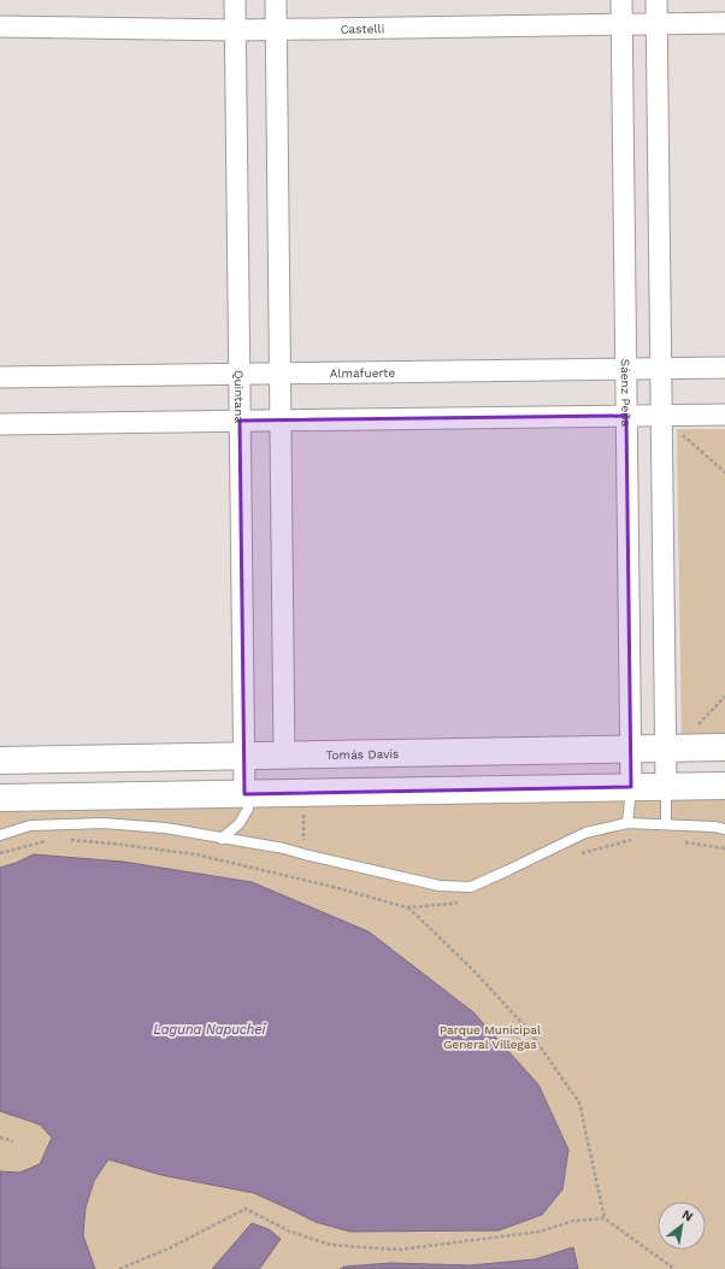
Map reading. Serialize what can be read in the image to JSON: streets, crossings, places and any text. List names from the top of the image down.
{
  "streets": {
    "street": [
      "Castelli",
      "Almafuerte",
      "Sáenz Peña",
      "Quintana",
      "Tomás Davis"
    ]
  },
  "crossings": [
    ["Castelli", "Sáenz Peña"],
    ["Castelli", "Quintana"],
    ["Almafuerte", "Sáenz Peña"],
    ["Almafuerte", "Quintana"],
    ["Sáenz Peña", "Tomás Davis"],
    ["Quintana", "Tomás Davis"]
  ],
  "water": ["Laguna Napuchei"],
  "parks": ["Parque Municipal General Villegas"],
  "north": "top right"
}
